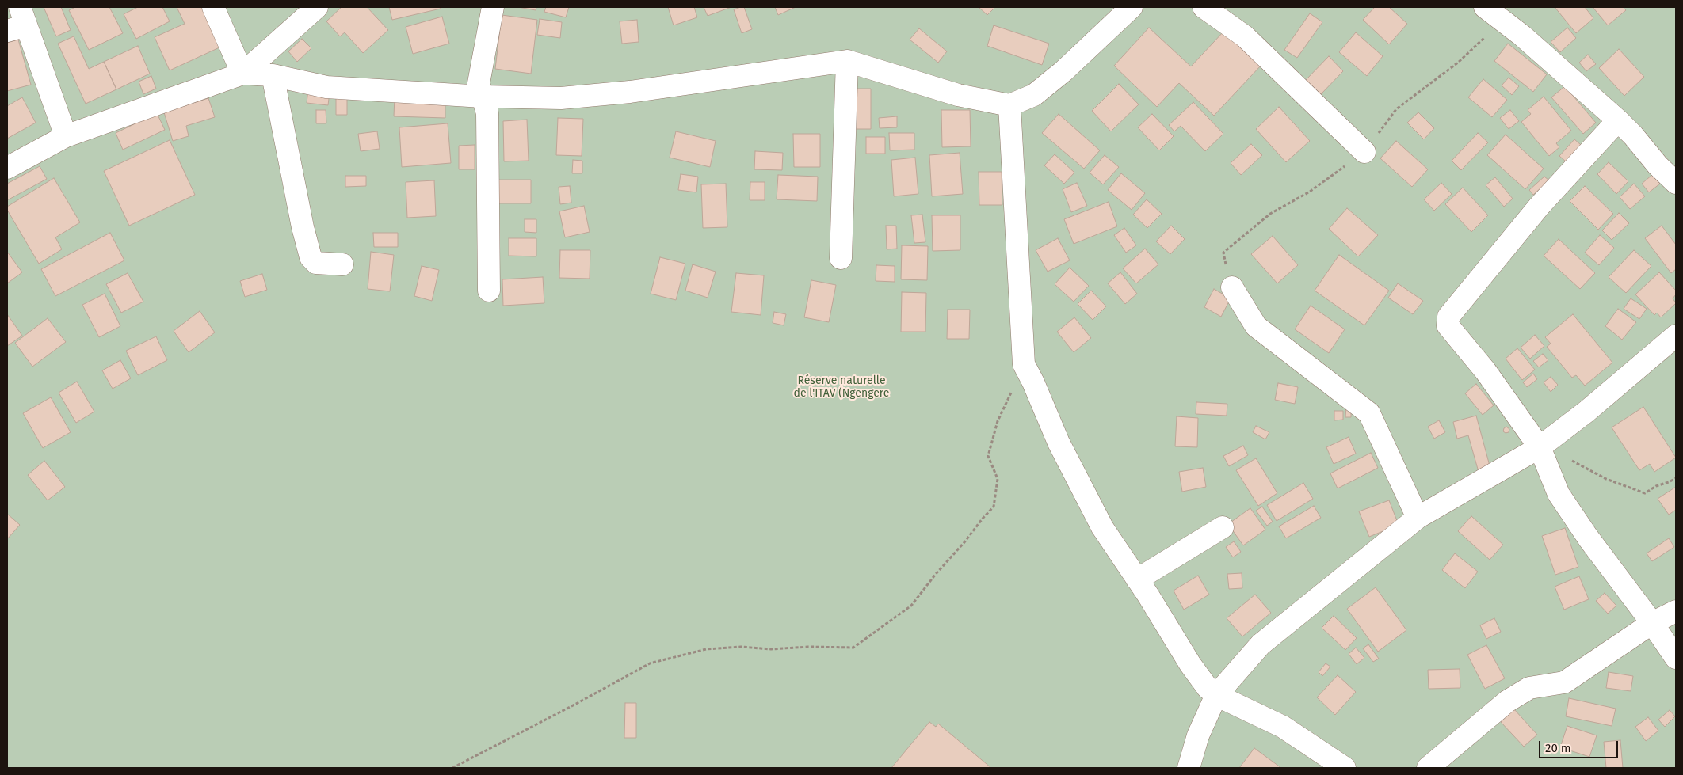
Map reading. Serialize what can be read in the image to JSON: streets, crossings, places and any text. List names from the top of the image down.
{
  "parks": ["Réserve naturelle de l'ITAV (Ngengere"],
  "scale_bar": "20 m"
}
